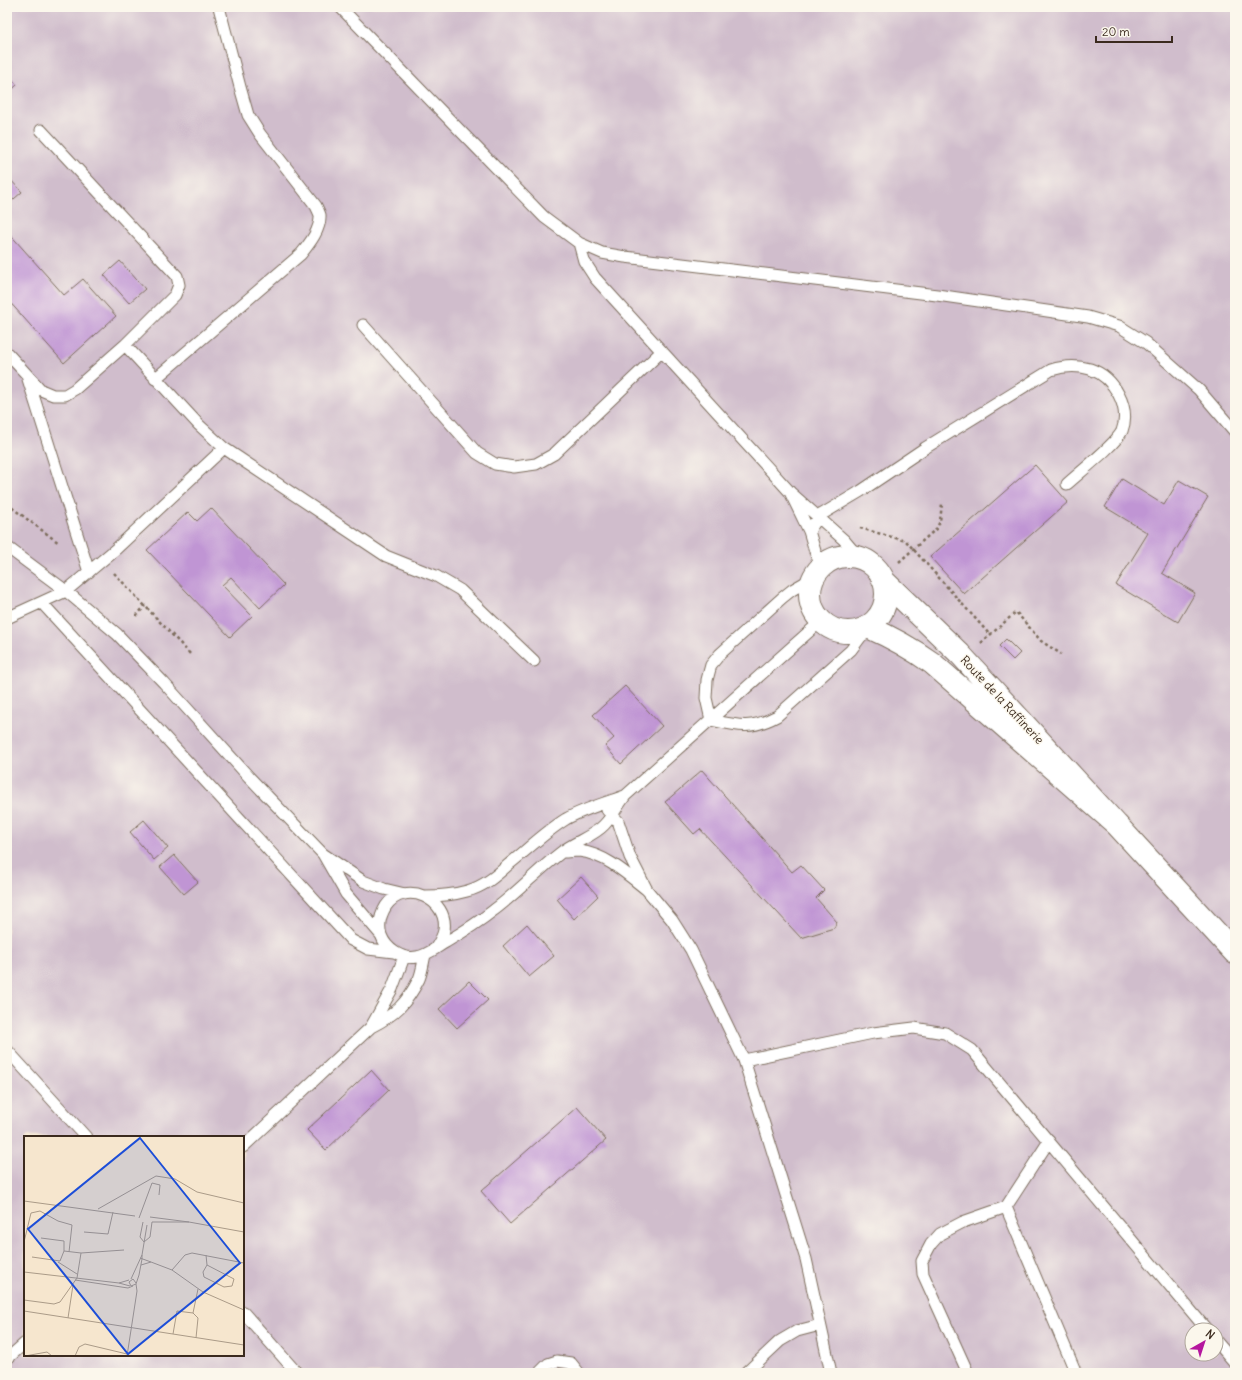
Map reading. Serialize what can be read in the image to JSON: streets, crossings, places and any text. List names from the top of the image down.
{
  "streets": {
    "street": ["Route de la Raffinerie"]
  },
  "scale_bar": "20 m",
  "north": "top right"
}
